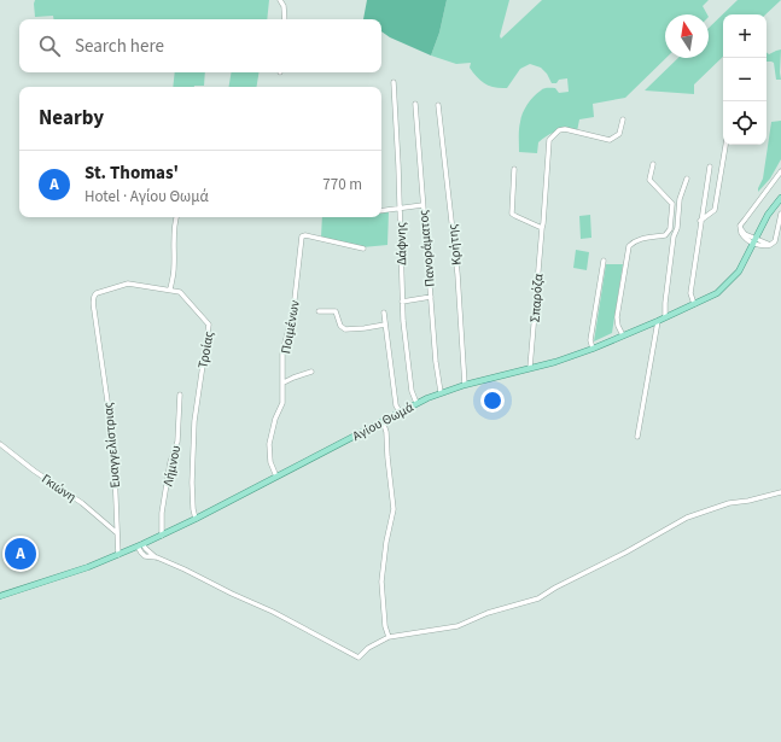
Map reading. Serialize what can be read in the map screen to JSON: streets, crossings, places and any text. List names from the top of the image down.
{
  "streets": {
    "main road": ["Αγίου Θωμά"],
    "street": [
      "Δάφνης",
      "Κρήτης",
      "Πανοράματος",
      "Σπαρόζα",
      "Ποιμένων",
      "Τροίας",
      "Ευαγγελίστριας",
      "Λήμνου",
      "Γκιώνη"
    ]
  },
  "crossings": [
    ["Δάφνης", "Αγίου Θωμά"],
    ["Κρήτης", "Αγίου Θωμά"],
    ["Πανοράματος", "Αγίου Θωμά"],
    ["Σπαρόζα", "Αγίου Θωμά"],
    ["Ποιμένων", "Αγίου Θωμά"],
    ["Τροίας", "Αγίου Θωμά"],
    ["Τροίας", "Ευαγγελίστριας"],
    ["Αγίου Θωμά", "Ευαγγελίστριας"],
    ["Αγίου Θωμά", "Λήμνου"],
    ["Ευαγγελίστριας", "Γκιώνη"]
  ],
  "north": "top",
  "page": {
    "map_buttons": ["+", "−"],
    "search": "Search here",
    "heading": "Nearby",
    "list": [
      {
        "mark": "A",
        "name": "St. Thomas'",
        "note": "Hotel · Αγίου Θωμά",
        "value": "770 m"
      }
    ],
    "pins": "A"
  }
}
